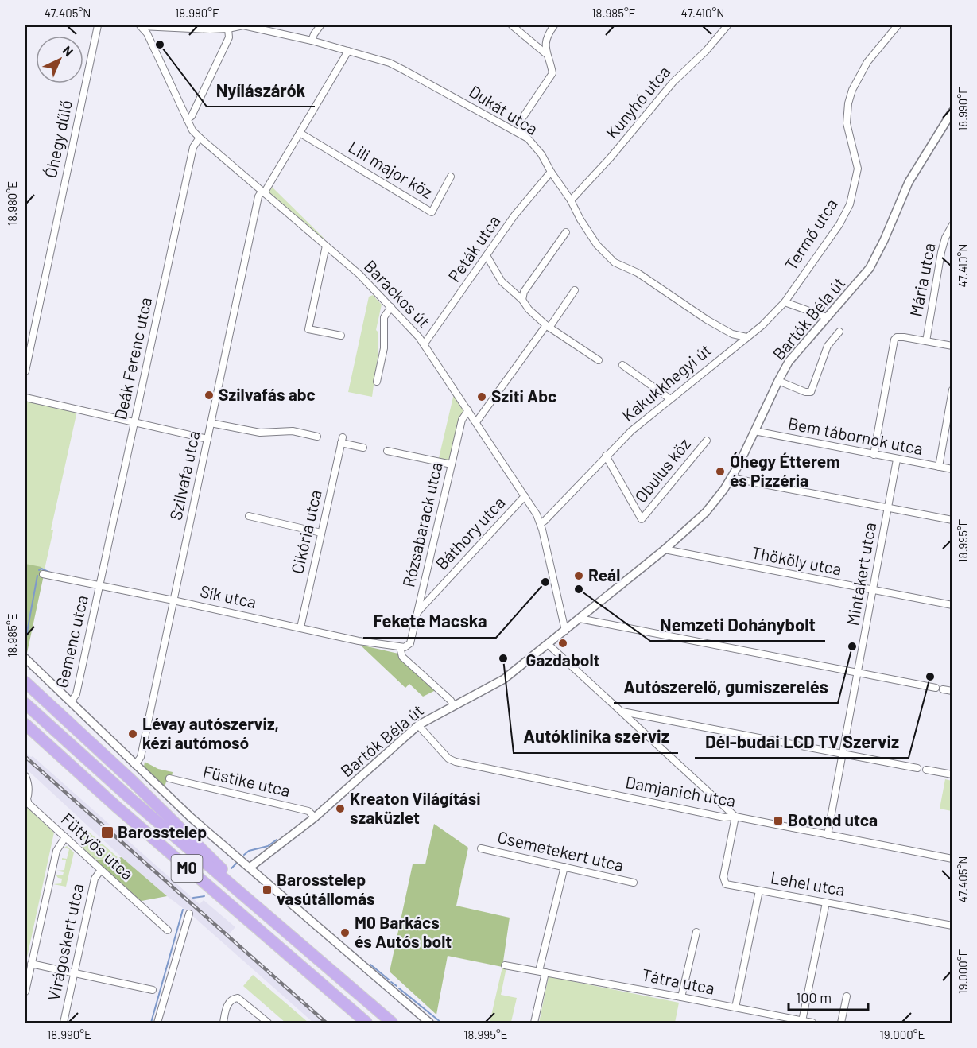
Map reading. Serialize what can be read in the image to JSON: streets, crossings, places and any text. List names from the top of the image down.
{
  "streets": {
    "highway": ["M0"],
    "street": [
      "Kunyhó utca",
      "Dukát utca",
      "Óhegy dűlő",
      "Lili major köz",
      "Termő utca",
      "Peták utca",
      "Mária utca",
      "Barackos út",
      "Bartók Béla út",
      "Deák Ferenc utca",
      "Kakukkhegyi út",
      "Bem tábornok utca",
      "Obulus köz",
      "Szilvafa utca",
      "Rózsabarack utca",
      "Cikória utca",
      "Báthory utca",
      "Thököly utca",
      "Mintakert utca",
      "Sík utca",
      "Gemenc utca",
      "Füstike utca",
      "Damjanich utca",
      "Füttyös utca",
      "Csemetekert utca",
      "Lehel utca",
      "Virágoskert utca",
      "Tátra utca"
    ]
  },
  "crossings": [
    ["Kunyhó utca", "Dukát utca"],
    ["Dukát utca", "Peták utca"],
    ["Dukát utca", "Barackos út"],
    ["Dukát utca", "Kakukkhegyi út"],
    ["Dukát utca", "Szilvafa utca"],
    ["Lili major köz", "Szilvafa utca"],
    ["Termő utca", "Kakukkhegyi út"],
    ["Peták utca", "Barackos út"],
    ["Barackos út", "Bartók Béla út"],
    ["Barackos út", "Deák Ferenc utca"],
    ["Barackos út", "Kakukkhegyi út"],
    ["Barackos út", "Szilvafa utca"],
    ["Barackos út", "Rózsabarack utca"],
    ["Barackos út", "Báthory utca"],
    ["Bartók Béla út", "Bem tábornok utca"],
    ["Bartók Béla út", "Thököly utca"],
    ["Bartók Béla út", "Füstike utca"],
    ["Bartók Béla út", "Damjanich utca"],
    ["Deák Ferenc utca", "Sík utca"],
    ["Deák Ferenc utca", "Gemenc utca"],
    ["Kakukkhegyi út", "Obulus köz"],
    ["Bem tábornok utca", "Mintakert utca"],
    ["Szilvafa utca", "Sík utca"],
    ["Rózsabarack utca", "Báthory utca"],
    ["Rózsabarack utca", "Sík utca"],
    ["Cikória utca", "Sík utca"],
    ["Thököly utca", "Mintakert utca"],
    ["Mintakert utca", "Damjanich utca"],
    ["Sík utca", "Gemenc utca"],
    ["Damjanich utca", "Lehel utca"],
    ["Füttyös utca", "Virágoskert utca"]
  ],
  "places": {
    "other": [
      "Nyílászárók",
      "Szilvafás abc",
      "Sziti Abc",
      "Óhegy Étterem és Pizzéria",
      "Reál",
      "Fekete Macska",
      "Nemzeti Dohánybolt",
      "Gazdabolt",
      "Autószerelő, gumiszerelés",
      "Autóklinika szerviz",
      "Dél-budai LCD TV Szerviz",
      "Lévay autószerviz, kézi autómosó",
      "Kreaton Világítási szaküzlet",
      "M0 Barkács és Autós bolt"
    ],
    "transit": ["Botond utca", "Barosstelep", "Barosstelep vasútállomás"]
  },
  "scale_bar": "100 m",
  "north": "top right",
  "coordinates": [
    "47.405°N",
    "18.980°E",
    "18.985°E",
    "47.410°N",
    "18.990°E",
    "18.995°E",
    "19.000°E"
  ]
}
